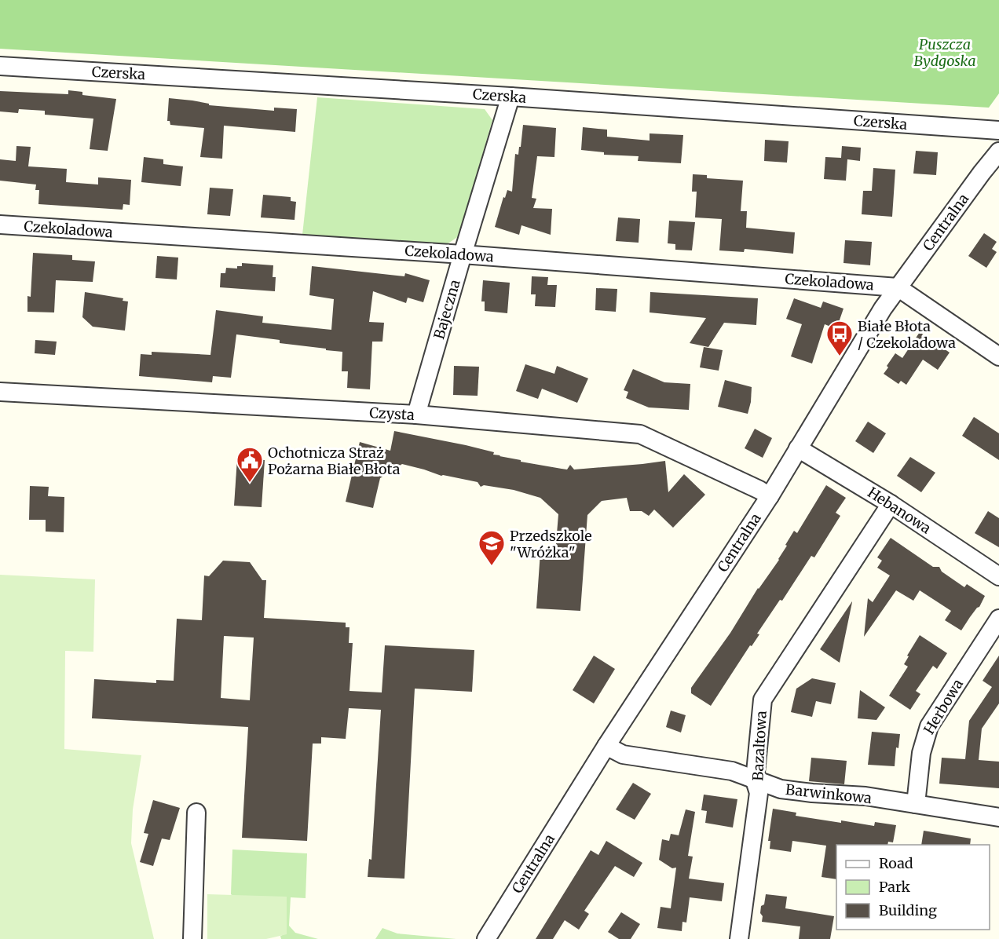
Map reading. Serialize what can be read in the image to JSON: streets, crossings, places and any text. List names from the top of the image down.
{
  "streets": {
    "street": [
      "Czerska",
      "Centralna",
      "Czekoladowa",
      "Bajeczna",
      "Czysta",
      "Hebanowa",
      "Herbowa",
      "Bazaltowa",
      "Barwinkowa"
    ]
  },
  "crossings": [
    ["Czerska", "Bajeczna"],
    ["Centralna", "Czekoladowa"],
    ["Centralna", "Czysta"],
    ["Centralna", "Hebanowa"],
    ["Centralna", "Barwinkowa"],
    ["Czekoladowa", "Bajeczna"],
    ["Bajeczna", "Czysta"],
    ["Hebanowa", "Bazaltowa"],
    ["Herbowa", "Barwinkowa"],
    ["Bazaltowa", "Barwinkowa"]
  ],
  "parks": ["Puszcza Bydgoska"],
  "places": {
    "bus stop": ["Białe Błota / Czekoladowa"],
    "public building": ["Ochotnicza Straż Pożarna Białe Błota"],
    "school or university": ["Przedszkole \"Wróżka\""]
  },
  "legend": ["Road", "Park", "Building"]
}
